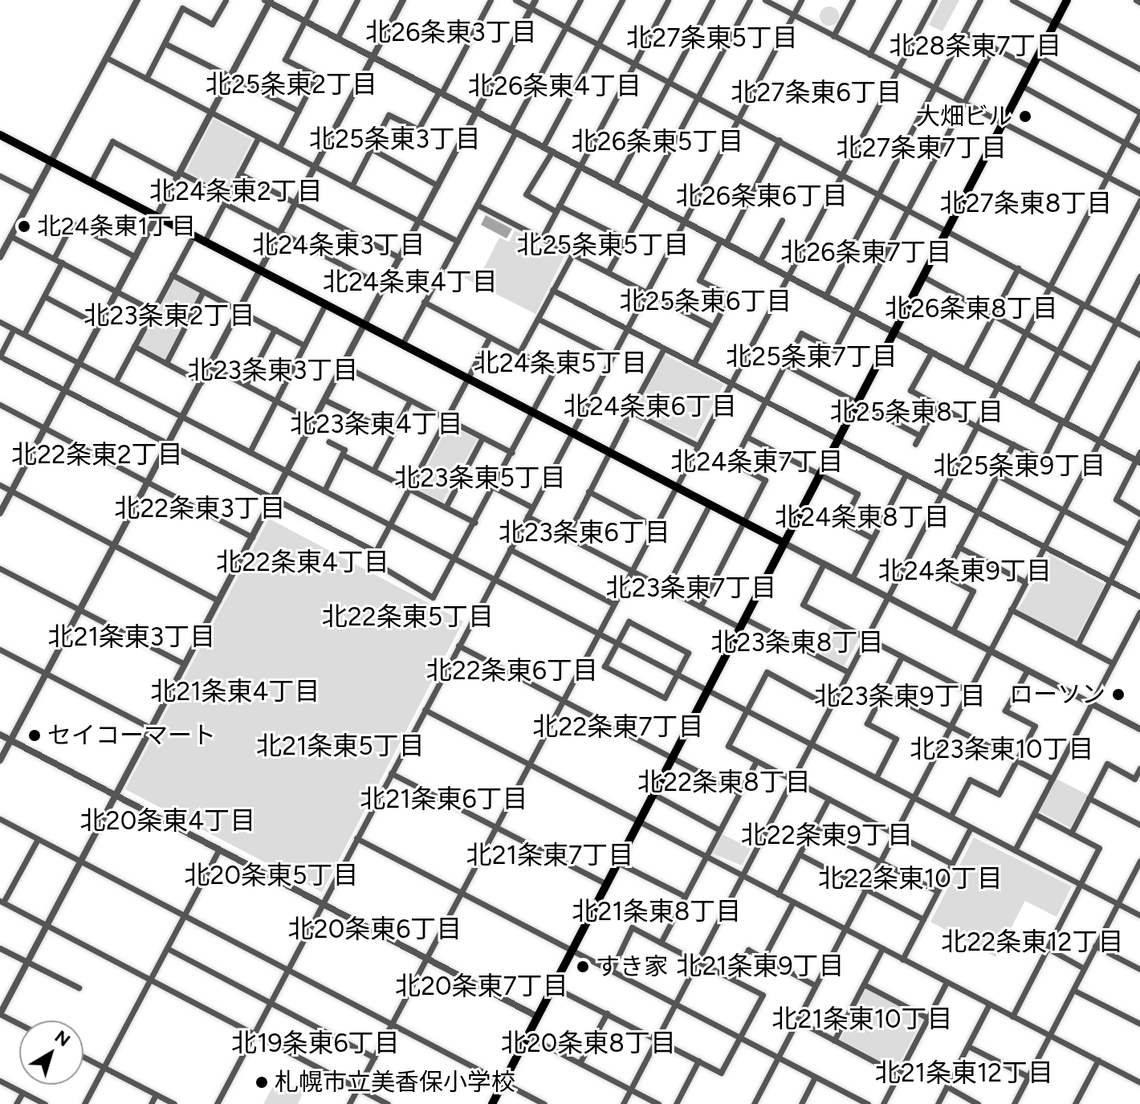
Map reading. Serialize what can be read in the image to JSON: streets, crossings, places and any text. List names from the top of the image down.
{
  "districts": [
    "北26条東3丁目",
    "北27条東5丁目",
    "北28条東7丁目",
    "北25条東2丁目",
    "北26条東4丁目",
    "北27条東6丁目",
    "北25条東3丁目",
    "北26条東5丁目",
    "北27条東7丁目",
    "北24条東2丁目",
    "北26条東6丁目",
    "北27条東8丁目",
    "北24条東3丁目",
    "北25条東5丁目",
    "北26条東7丁目",
    "北24条東4丁目",
    "北25条東6丁目",
    "北26条東8丁目",
    "北23条東2丁目",
    "北25条東7丁目",
    "北24条東5丁目",
    "北23条東3丁目",
    "北24条東6丁目",
    "北25条東8丁目",
    "北23条東4丁目",
    "北22条東2丁目",
    "北24条東7丁目",
    "北25条東9丁目",
    "北23条東5丁目",
    "北22条東3丁目",
    "北24条東8丁目",
    "北23条東6丁目",
    "北22条東4丁目",
    "北24条東9丁目",
    "北23条東7丁目",
    "北22条東5丁目",
    "北21条東3丁目",
    "北23条東8丁目",
    "北22条東6丁目",
    "北21条東4丁目",
    "北23条東9丁目",
    "北22条東7丁目",
    "北21条東5丁目",
    "北23条東10丁目",
    "北22条東8丁目",
    "北21条東6丁目",
    "北20条東4丁目",
    "北22条東9丁目",
    "北21条東7丁目",
    "北20条東5丁目",
    "北22条東10丁目",
    "北21条東8丁目",
    "北20条東6丁目",
    "北22条東12丁目",
    "北21条東9丁目",
    "北20条東7丁目",
    "北21条東10丁目",
    "北19条東6丁目",
    "北20条東8丁目",
    "北21条東12丁目"
  ],
  "places": [
    "大畑ビル",
    "北24条東1丁目",
    "ローソン",
    "セイコーマート",
    "すき家",
    "札幌市立美香保小学校"
  ],
  "north": "top right"
}
